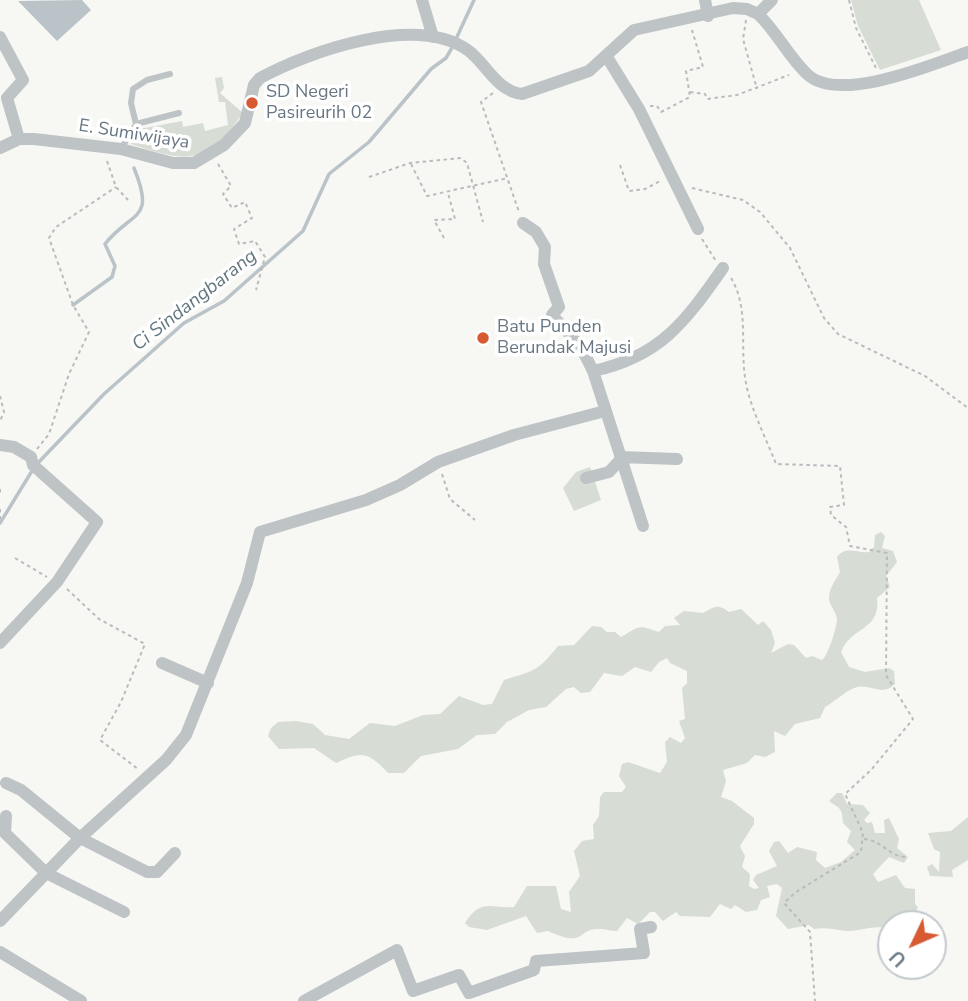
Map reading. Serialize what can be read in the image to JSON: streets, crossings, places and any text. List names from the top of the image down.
{
  "streets": {
    "street": ["E. Sumiwijaya"]
  },
  "water": ["Ci Sindangbarang"],
  "places": ["SD Negeri Pasireurih 02", "Batu Punden Berundak Majusi"],
  "north": "bottom left"
}
